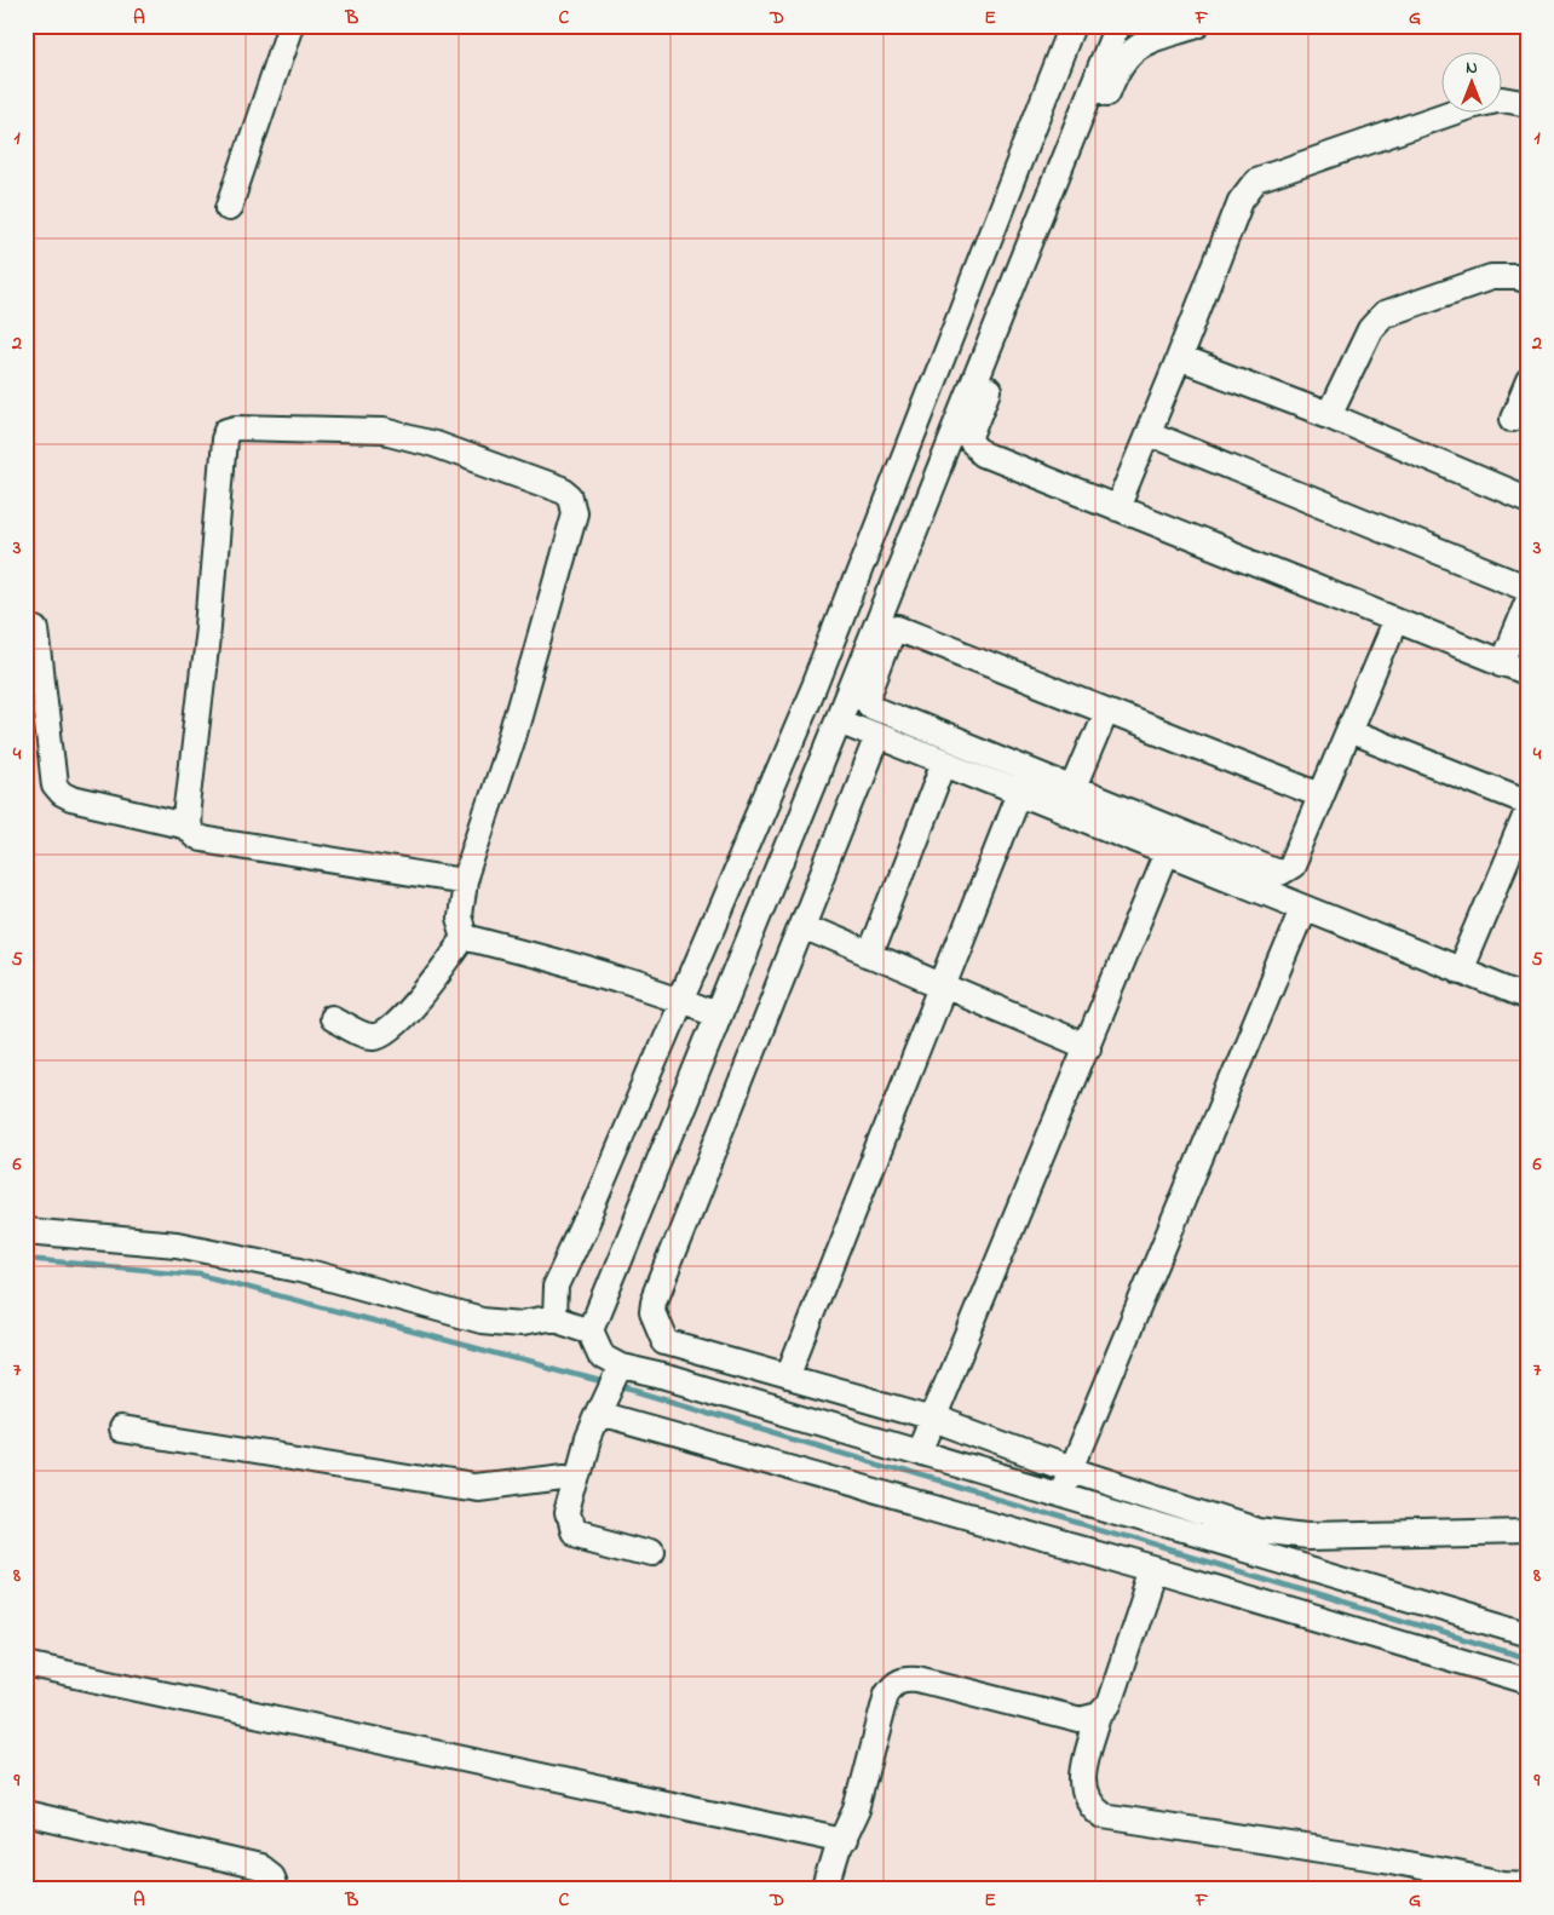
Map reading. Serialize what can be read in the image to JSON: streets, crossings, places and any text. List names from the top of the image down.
{
  "north": "top",
  "grid": {
    "columns": [
      "A",
      "B",
      "C",
      "D",
      "E",
      "F",
      "G"
    ],
    "rows": [
      "1",
      "2",
      "3",
      "4",
      "5",
      "6",
      "7",
      "8",
      "9"
    ]
  }
}
